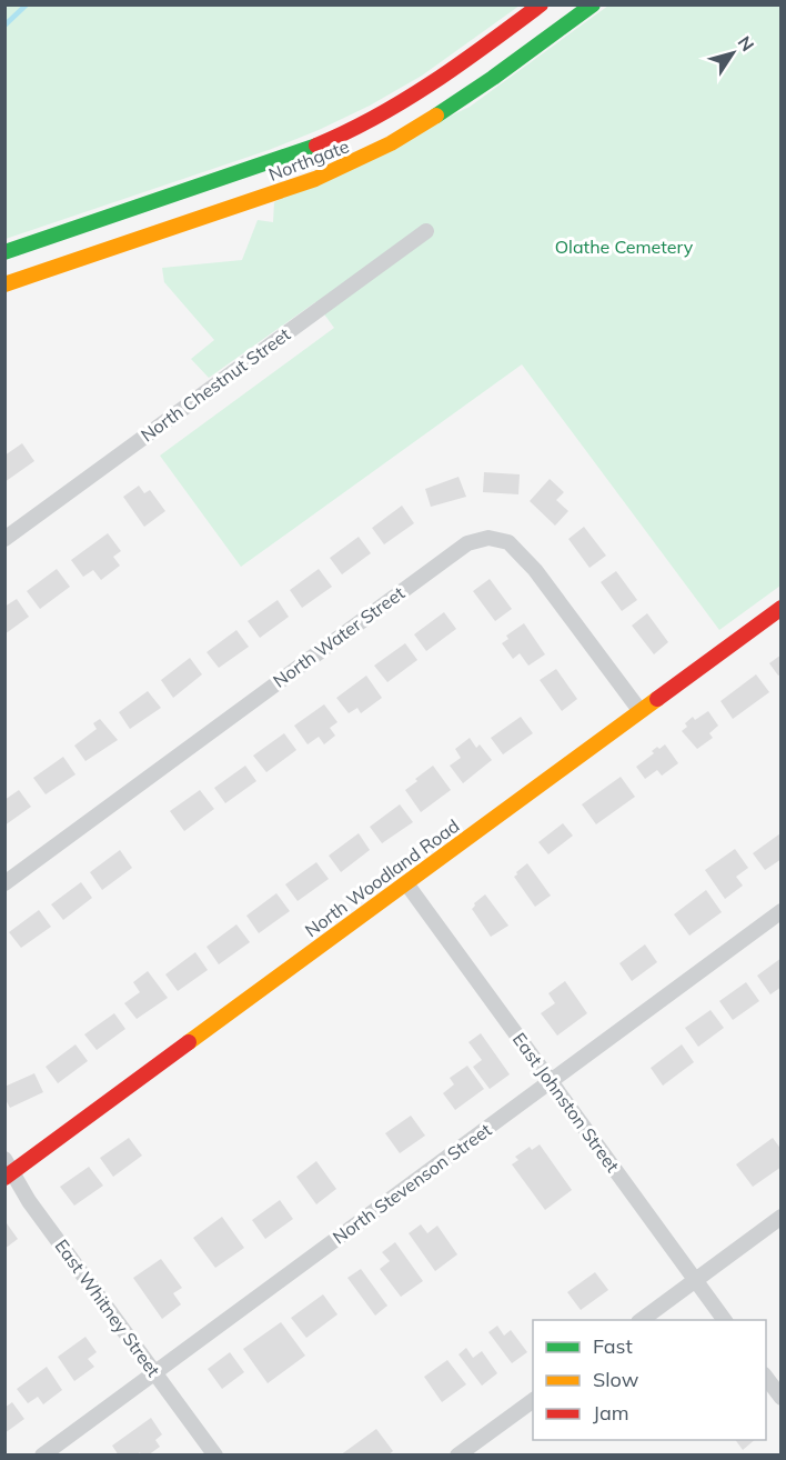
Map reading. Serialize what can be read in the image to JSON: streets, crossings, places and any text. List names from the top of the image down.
{
  "streets": {
    "main road": ["Northgate", "North Woodland Road"],
    "street": [
      "North Chestnut Street",
      "North Water Street",
      "East Johnston Street",
      "North Stevenson Street",
      "East Whitney Street"
    ]
  },
  "crossings": [
    ["North Water Street", "North Woodland Road"],
    ["North Woodland Road", "East Johnston Street"],
    ["North Woodland Road", "East Whitney Street"],
    ["East Johnston Street", "North Stevenson Street"],
    ["North Stevenson Street", "East Whitney Street"]
  ],
  "parks": ["Olathe Cemetery"],
  "legend": ["Fast", "Slow", "Jam"],
  "north": "top right"
}
